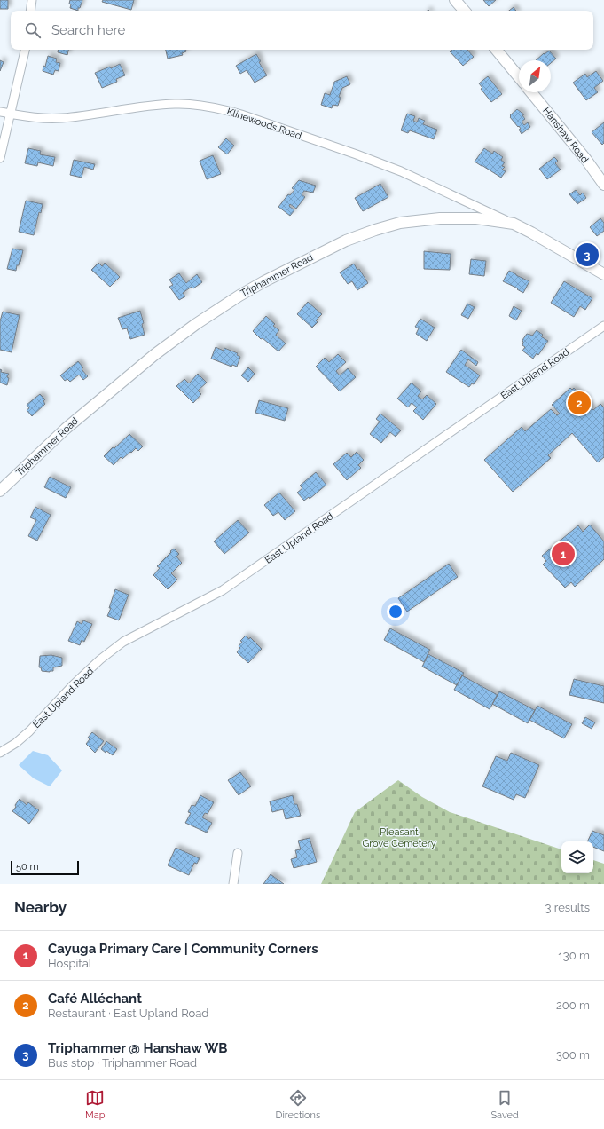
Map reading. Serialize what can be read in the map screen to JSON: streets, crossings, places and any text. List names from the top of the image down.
{
  "streets": {
    "street": [
      "Klinewoods Road",
      "Hanshaw Road",
      "Triphammer Road",
      "East Upland Road"
    ]
  },
  "crossings": [
    ["Klinewoods Road", "Triphammer Road"]
  ],
  "parks": ["Pleasant Grove Cemetery"],
  "scale_bar": "50 m",
  "north": "top right",
  "page": {
    "search": "Search here",
    "pins": ["3", "2", "1"],
    "scale": "50 m",
    "heading": ["Nearby", "3 results"],
    "list": [
      {
        "mark": "1",
        "name": "Cayuga Primary Care | Community Corners",
        "note": "Hospital",
        "value": "130 m"
      },
      {
        "mark": "2",
        "name": "Café Alléchant",
        "note": "Restaurant · East Upland Road",
        "value": "200 m"
      },
      {
        "mark": "3",
        "name": "Triphammer @ Hanshaw WB",
        "note": "Bus stop · Triphammer Road",
        "value": "300 m"
      }
    ],
    "nav": ["Map", "Directions", "Saved"]
  }
}
